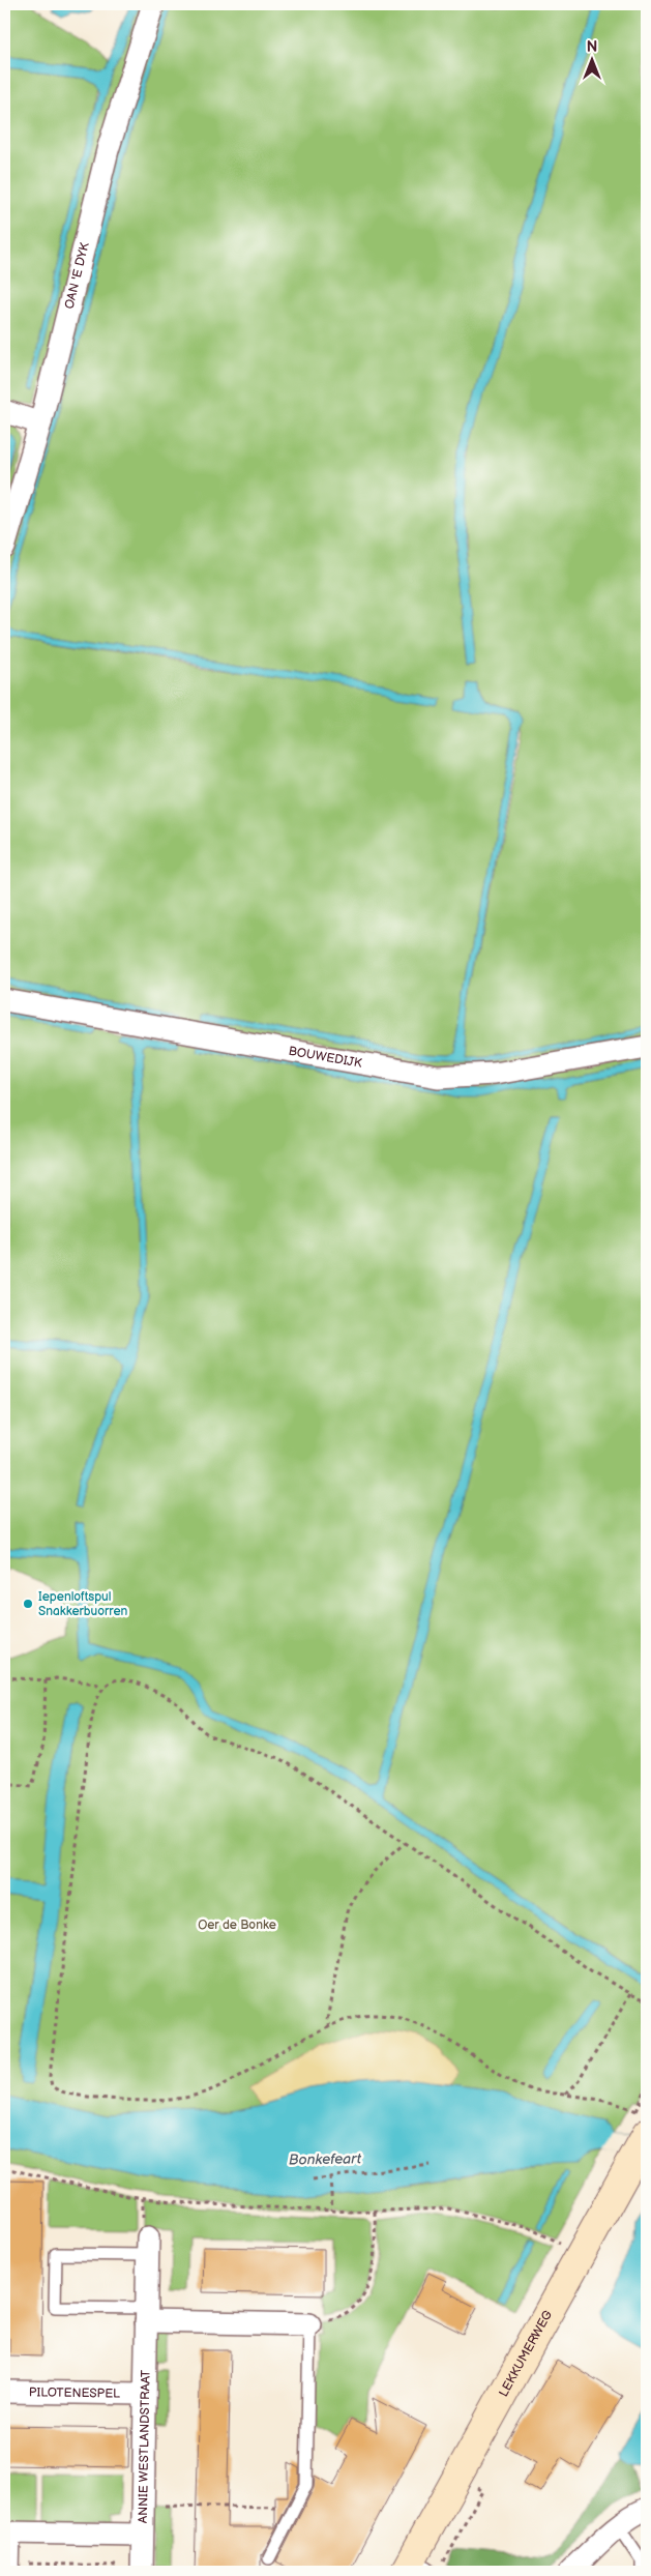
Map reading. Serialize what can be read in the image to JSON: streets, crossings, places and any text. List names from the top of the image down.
{
  "streets": {
    "main road": ["LEKKUMERWEG"],
    "street": [
      "OAN 'E DYK",
      "BOUWEDIJK",
      "PILOTENESPEL",
      "ANNIE WESTLANDSTRAAT"
    ]
  },
  "crossings": [
    ["PILOTENESPEL", "ANNIE WESTLANDSTRAAT"]
  ],
  "water": ["Bonkefeart"],
  "parks": ["Oer de Bonke"],
  "places": ["Iepenloftspul Snakkerbuorren"],
  "north": "top"
}
